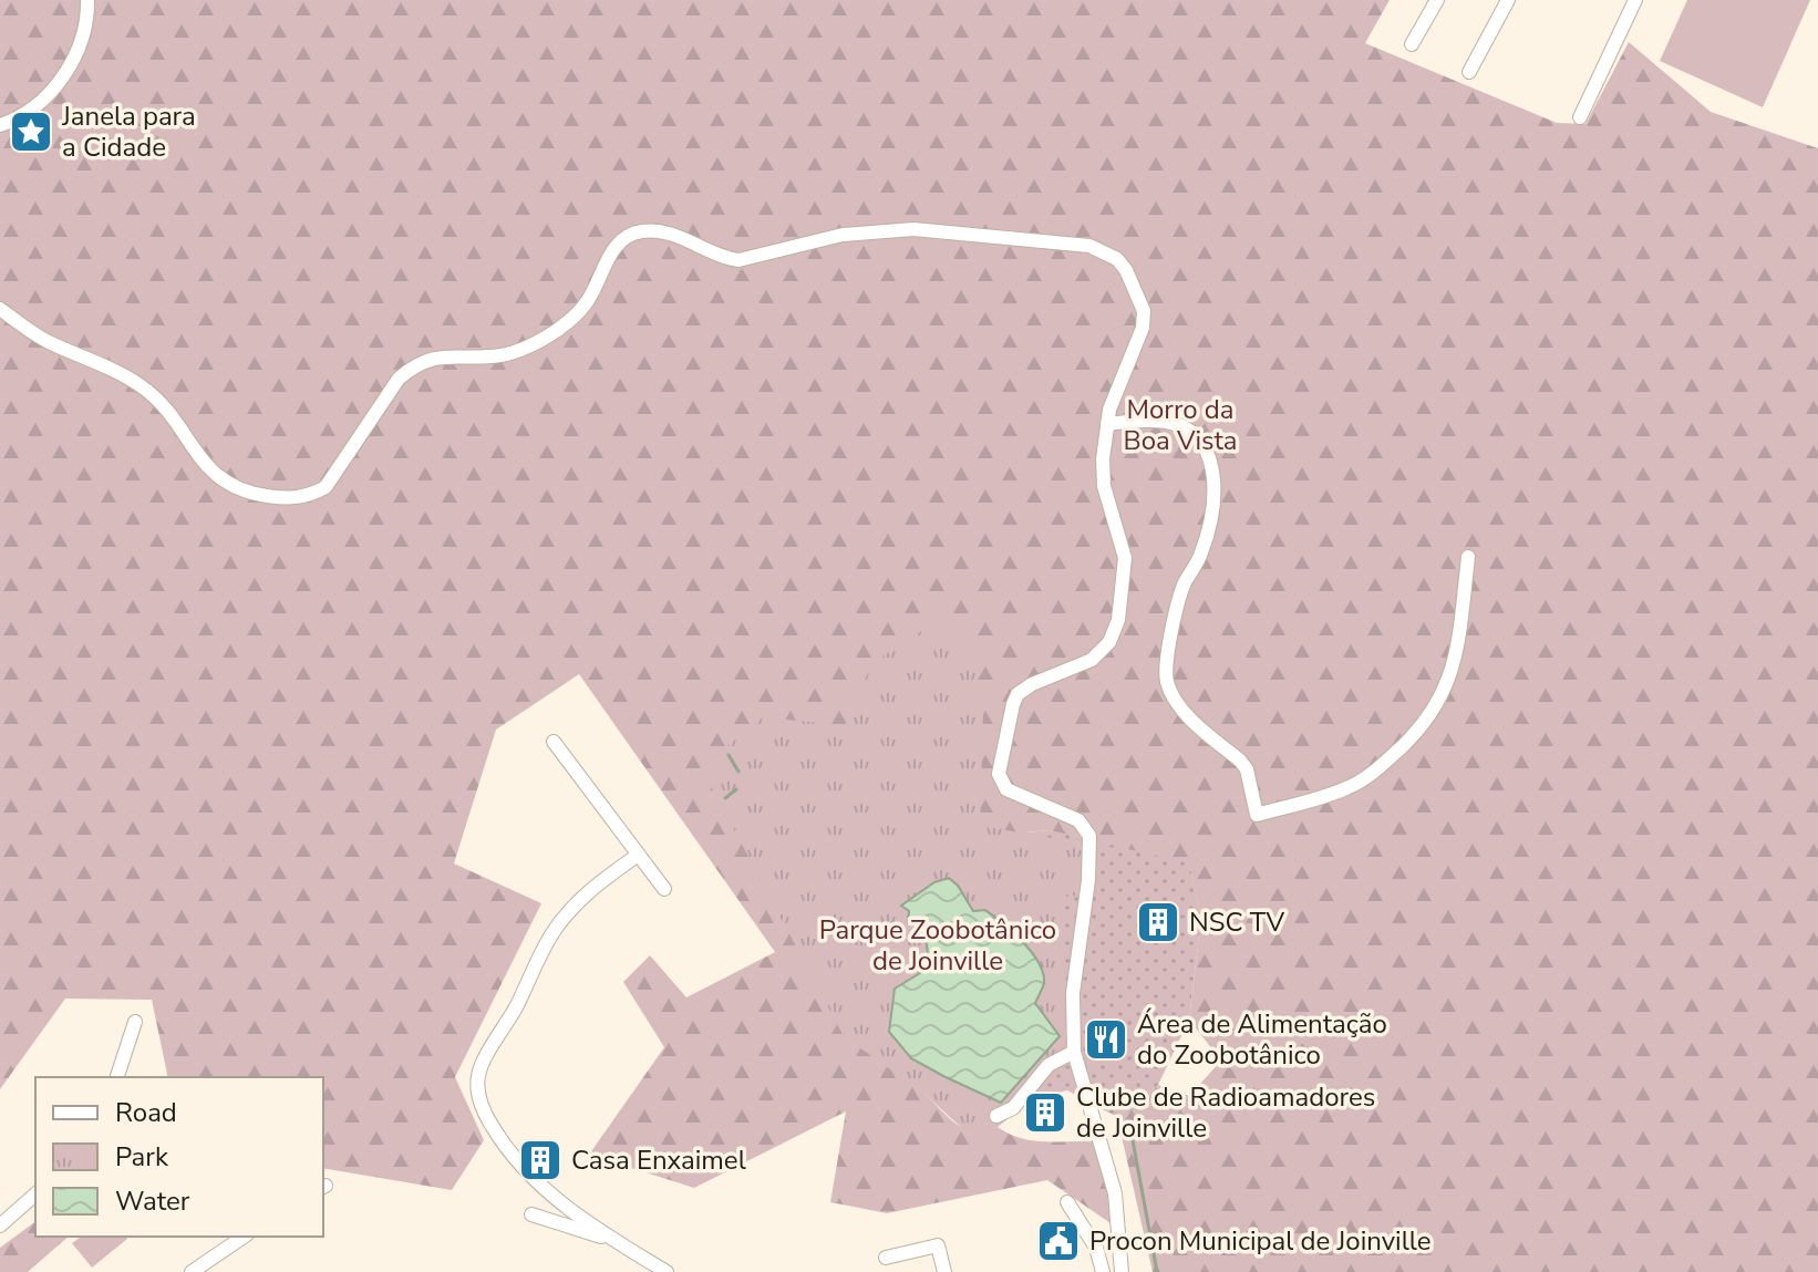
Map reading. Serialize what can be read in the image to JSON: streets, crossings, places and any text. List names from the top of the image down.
{
  "parks": ["Morro da Boa Vista", "Parque Zoobotânico de Joinville"],
  "places": {
    "place": ["Janela para a Cidade"],
    "building": ["NSC TV", "Clube de Radioamadores de Joinville", "Casa Enxaimel"],
    "restaurant": ["Área de Alimentação do Zoobotânico"],
    "public building": ["Procon Municipal de Joinville"]
  },
  "legend": ["Road", "Park", "Water"]
}
